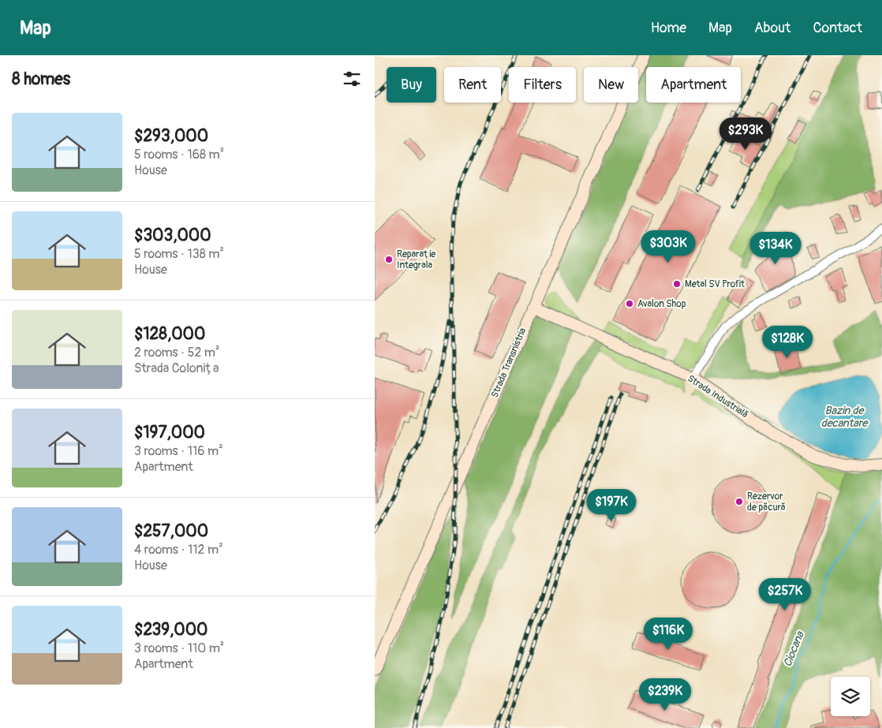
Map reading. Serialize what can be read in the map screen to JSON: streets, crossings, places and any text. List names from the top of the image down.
{
  "streets": {
    "street": ["Strada Transnistria", "Strada Industrială"]
  },
  "crossings": [
    ["Strada Transnistria", "Strada Industrială"]
  ],
  "water": ["Bazin de decantare", "Ciocana"],
  "places": [
    "Reparație Integrala",
    "Metal SV Profit",
    "Avalon Shop",
    "Rezervor de păcură"
  ],
  "page": {
    "header": "Map",
    "nav": [
      "Home",
      "Map",
      "About",
      "Contact"
    ],
    "heading": "8 homes",
    "chip": [
      "Buy",
      "Rent",
      "Filters",
      "New",
      "Apartment"
    ],
    "list": [
      {
        "name": "$293,000",
        "note": "5 rooms · 168 m² · House"
      },
      {
        "name": "$303,000",
        "note": "5 rooms · 138 m² · House"
      },
      {
        "name": "$128,000",
        "note": "2 rooms · 52 m² · Strada Colonița"
      },
      {
        "name": "$197,000",
        "note": "3 rooms · 116 m² · Apartment"
      },
      {
        "name": "$257,000",
        "note": "4 rooms · 112 m² · House"
      },
      {
        "name": "$239,000",
        "note": "3 rooms · 110 m² · Apartment"
      }
    ],
    "price": [
      "$293K",
      "$303K",
      "$134K",
      "$128K",
      "$197K",
      "$257K",
      "$116K",
      "$239K"
    ]
  }
}
